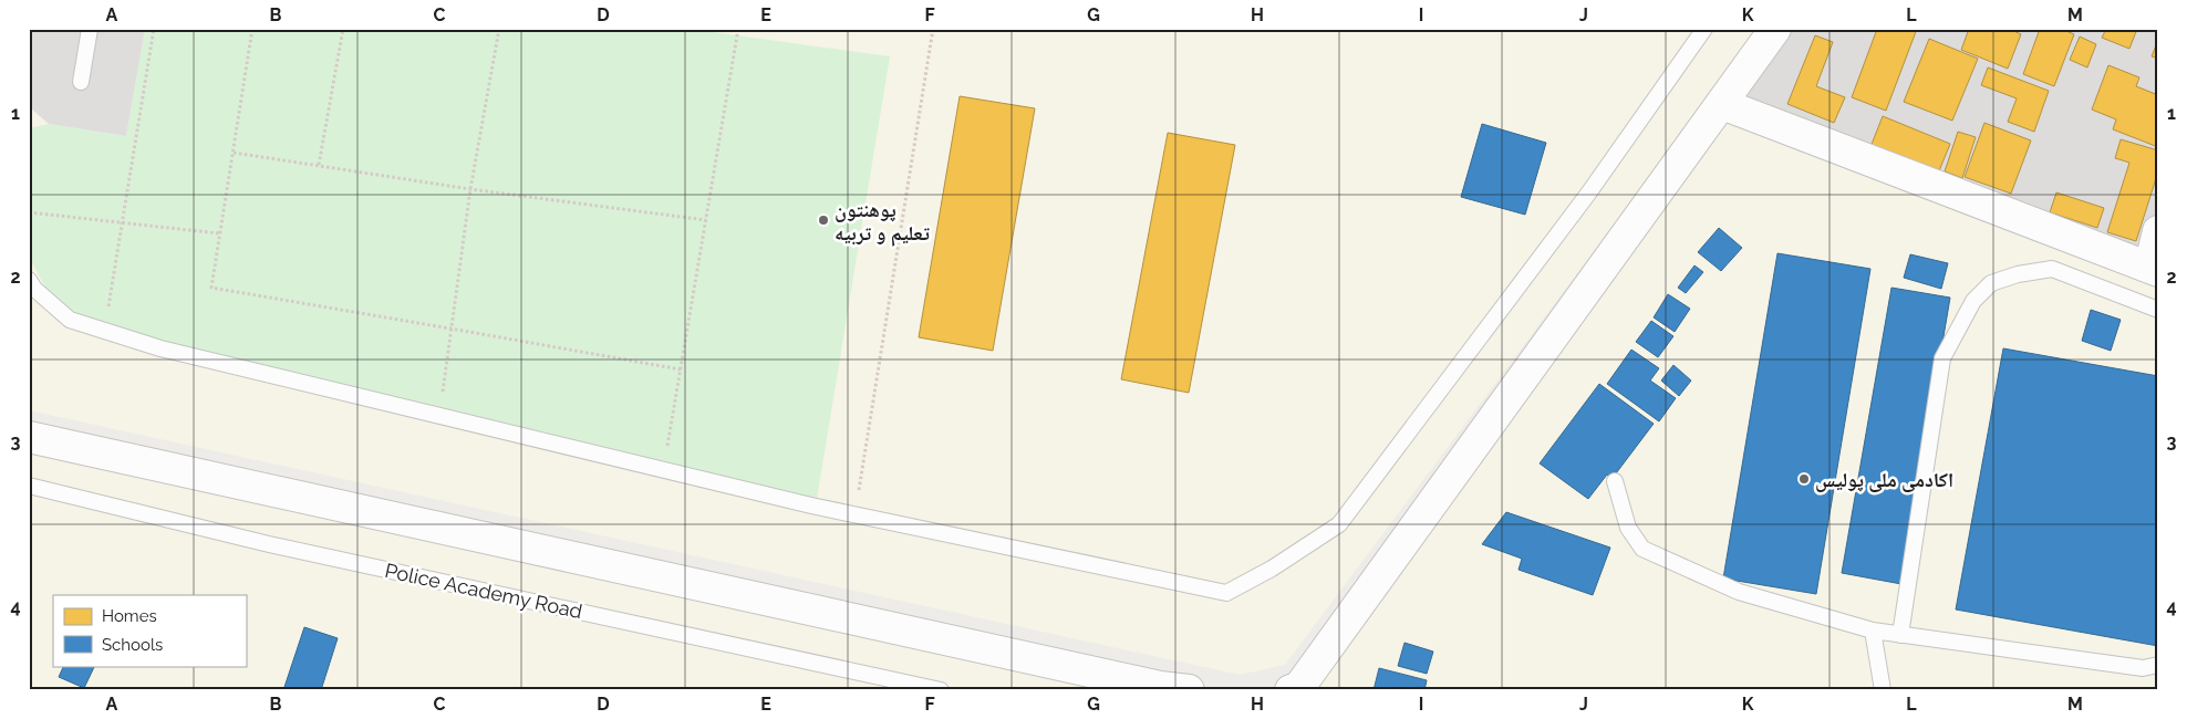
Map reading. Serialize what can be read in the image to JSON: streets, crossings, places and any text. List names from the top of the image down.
{
  "streets": {
    "lane": ["Police Academy Road"]
  },
  "places": ["پوهنتون تعلیم و تربیه", "اکادمی ملی پولیس"],
  "legend": ["Homes", "Schools"],
  "grid": {
    "columns": [
      "A",
      "B",
      "C",
      "D",
      "E",
      "F",
      "G",
      "H",
      "I",
      "J",
      "K",
      "L",
      "M"
    ],
    "rows": [
      "1",
      "2",
      "3",
      "4"
    ]
  }
}
